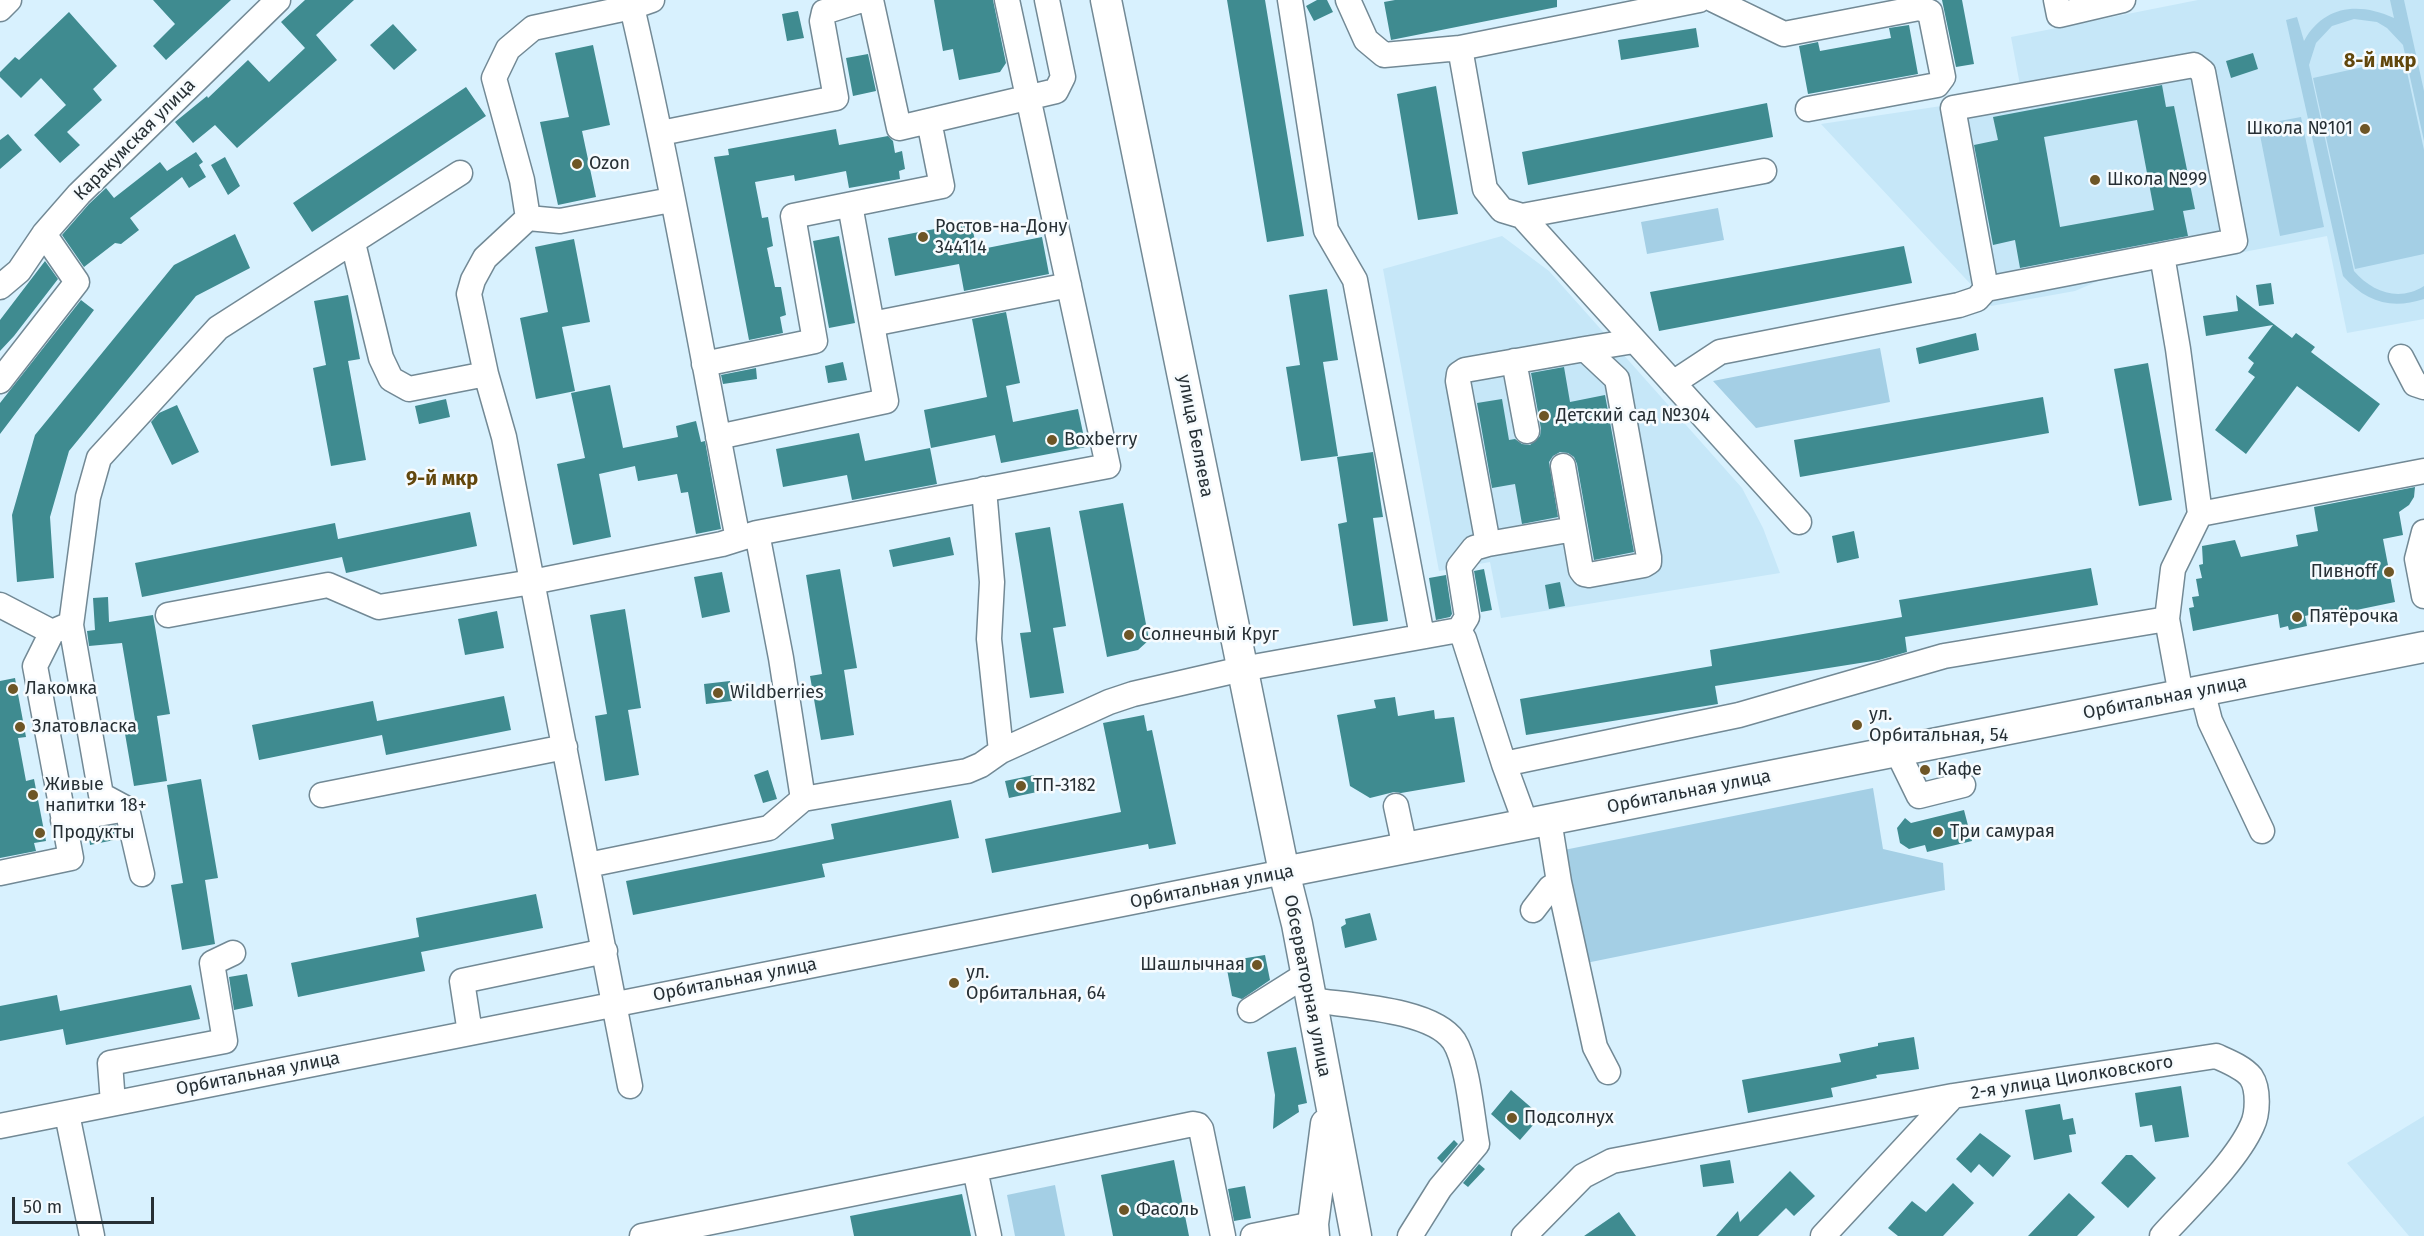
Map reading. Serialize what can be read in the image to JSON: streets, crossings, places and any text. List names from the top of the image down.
{
  "streets": {
    "main road": ["улица Беляева", "Орбитальная улица", "Обсерваторная улица"],
    "street": ["Каракумская улица", "2-я улица Циолковского"]
  },
  "crossings": [
    ["улица Беляева", "Орбитальная улица"],
    ["улица Беляева", "Обсерваторная улица"],
    ["Орбитальная улица", "Обсерваторная улица"]
  ],
  "districts": ["8-й мкр", "9-й мкр"],
  "places": [
    "Школа №101",
    "Ozon",
    "Школа №99",
    "Ростов-на-Дону 344114",
    "Детский сад №304",
    "Boxberry",
    "Пивноff",
    "Пятёрочка",
    "Солнечный Круг",
    "Лакомка",
    "Wildberries",
    "ул. Орбитальная, 54",
    "Златовласка",
    "Кафе",
    "ТП-3182",
    "Живые напитки 18+",
    "Три самурая",
    "Продукты",
    "Шашлычная",
    "ул. Орбитальная, 64",
    "Подсолнух",
    "Фасоль"
  ],
  "scale_bar": "50 m"
}
